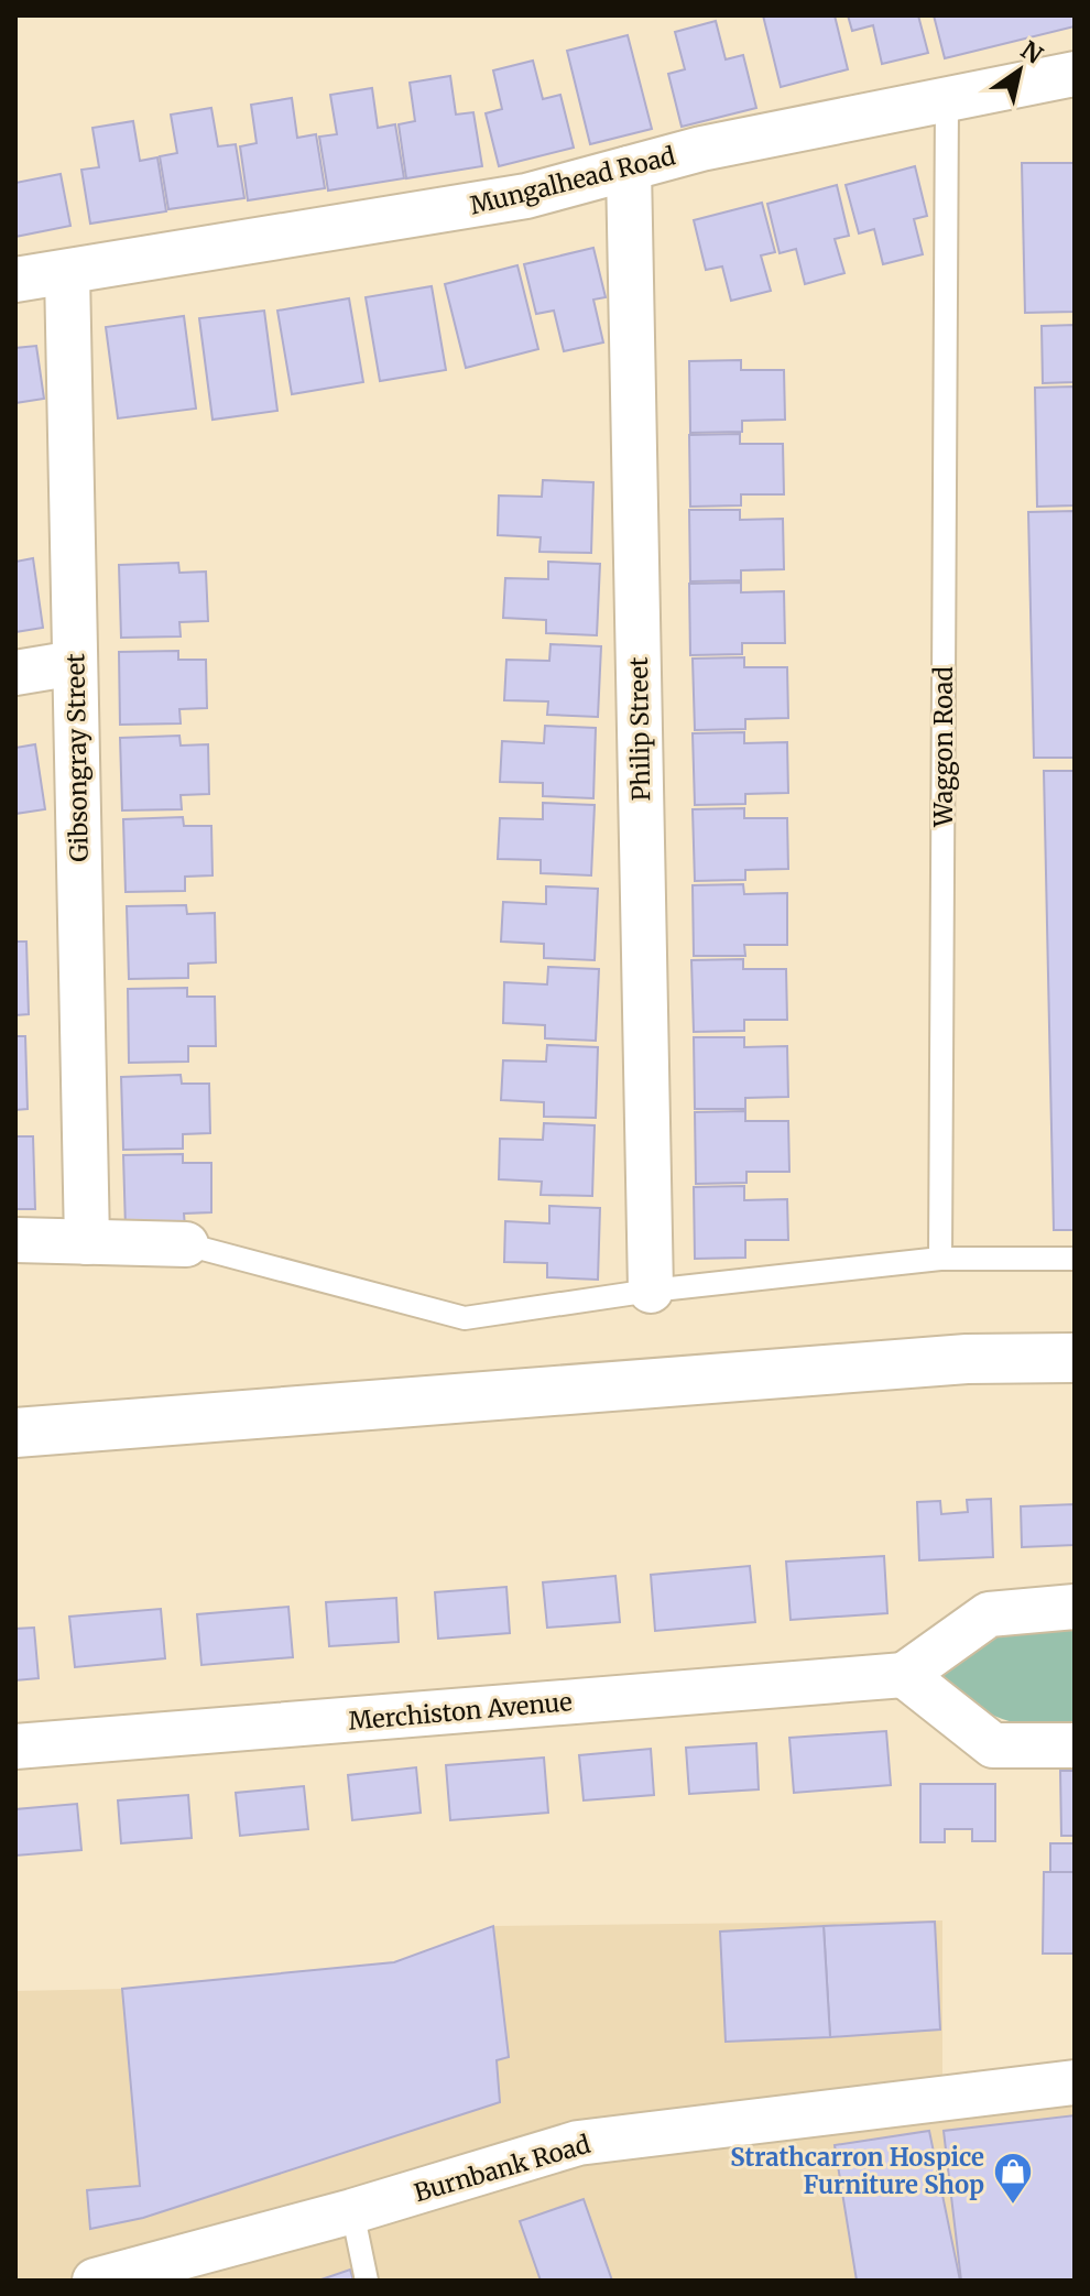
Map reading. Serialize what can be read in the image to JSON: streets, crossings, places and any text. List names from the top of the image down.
{
  "streets": {
    "street": [
      "Mungalhead Road",
      "Philip Street",
      "Gibsongray Street",
      "Merchiston Avenue",
      "Burnbank Road"
    ],
    "lane": ["Waggon Road"]
  },
  "crossings": [
    ["Mungalhead Road", "Philip Street"],
    ["Mungalhead Road", "Waggon Road"],
    ["Mungalhead Road", "Gibsongray Street"]
  ],
  "places": {
    "shop": ["Strathcarron Hospice Furniture Shop"]
  },
  "north": "top right"
}
